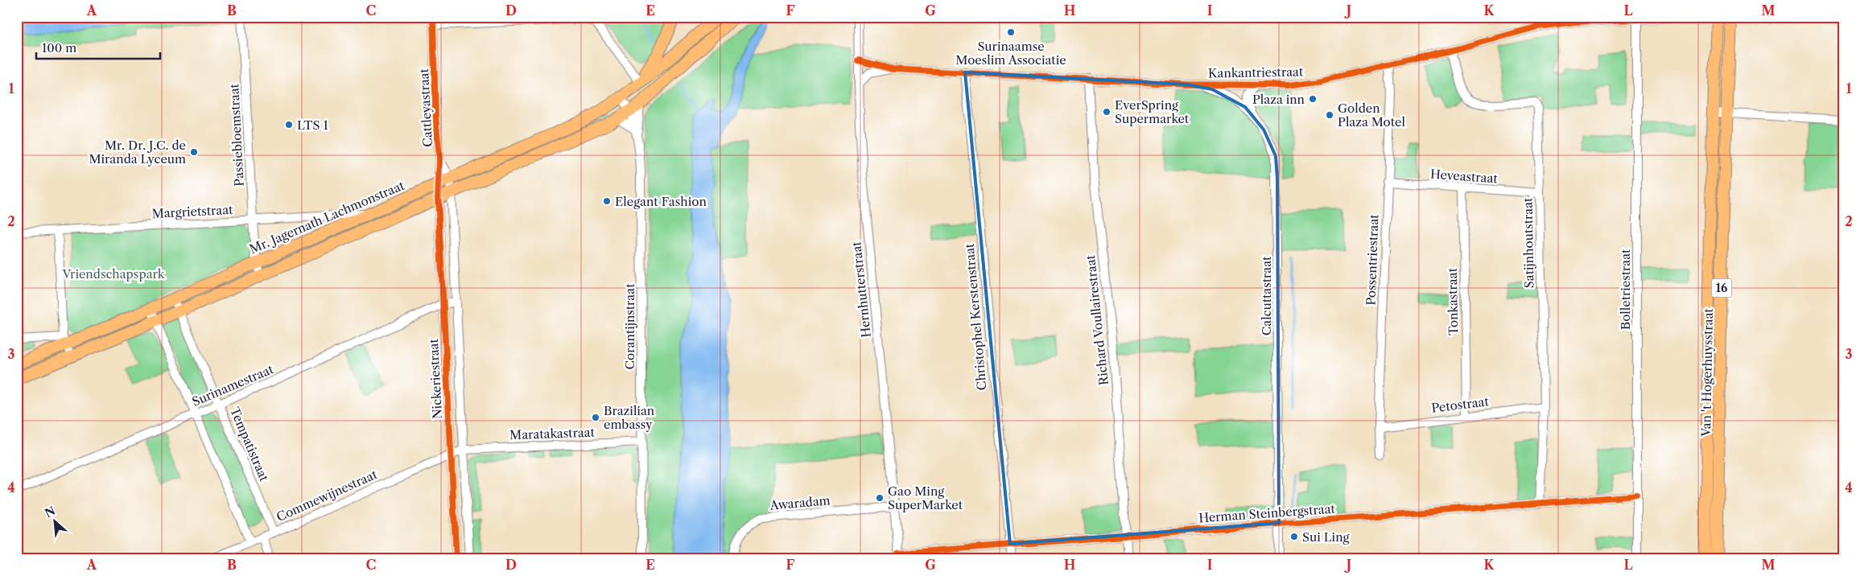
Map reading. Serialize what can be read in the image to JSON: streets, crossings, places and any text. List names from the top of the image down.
{
  "streets": {
    "main road": ["Mr. Jagernath Lachmonstraat", "16", "Van 't Hogerhuysstraat"],
    "street": [
      "Kankantriestraat",
      "Cattleyastraat",
      "Passiebloemstraat",
      "Heveastraat",
      "Margrietstraat",
      "Satijnhoutstraat",
      "Possentriestraat",
      "Hernhutterstraat",
      "Bolletriestraat",
      "Calcuttastraat",
      "Tonkastraat",
      "Christophel Kerstenstraat",
      "Richard Voullairestraat",
      "Corantijnstraat",
      "Nickeriestraat",
      "Surinamestraat",
      "Petostraat",
      "Maratakastraat",
      "Tempatistraat",
      "Commewijnestraat",
      "Awaradam",
      "Herman Steinbergstraat"
    ]
  },
  "crossings": [
    ["Kankantriestraat", "Satijnhoutstraat"],
    ["Kankantriestraat", "Possentriestraat"],
    ["Kankantriestraat", "Hernhutterstraat"],
    ["Kankantriestraat", "Bolletriestraat"],
    ["Kankantriestraat", "Calcuttastraat"],
    ["Kankantriestraat", "Christophel Kerstenstraat"],
    ["Kankantriestraat", "Richard Voullairestraat"],
    ["Cattleyastraat", "Mr. Jagernath Lachmonstraat"],
    ["Cattleyastraat", "Nickeriestraat"],
    ["Passiebloemstraat", "Margrietstraat"],
    ["Passiebloemstraat", "Mr. Jagernath Lachmonstraat"],
    ["Heveastraat", "Satijnhoutstraat"],
    ["Heveastraat", "Possentriestraat"],
    ["Heveastraat", "Tonkastraat"],
    ["Margrietstraat", "Mr. Jagernath Lachmonstraat"],
    ["Mr. Jagernath Lachmonstraat", "Corantijnstraat"],
    ["Mr. Jagernath Lachmonstraat", "Nickeriestraat"],
    ["Mr. Jagernath Lachmonstraat", "Tempatistraat"],
    ["Satijnhoutstraat", "Petostraat"],
    ["Satijnhoutstraat", "Herman Steinbergstraat"],
    ["Possentriestraat", "Petostraat"],
    ["Hernhutterstraat", "Awaradam"],
    ["Hernhutterstraat", "Herman Steinbergstraat"],
    ["Bolletriestraat", "Herman Steinbergstraat"],
    ["Calcuttastraat", "Herman Steinbergstraat"],
    ["Tonkastraat", "Petostraat"],
    ["Christophel Kerstenstraat", "Herman Steinbergstraat"],
    ["Richard Voullairestraat", "Herman Steinbergstraat"],
    ["Corantijnstraat", "Maratakastraat"],
    ["Nickeriestraat", "Surinamestraat"],
    ["Nickeriestraat", "Maratakastraat"],
    ["Nickeriestraat", "Commewijnestraat"],
    ["Surinamestraat", "Tempatistraat"],
    ["Maratakastraat", "Commewijnestraat"],
    ["Tempatistraat", "Commewijnestraat"]
  ],
  "parks": ["Vriendschapspark"],
  "places": [
    "Surinaamse Moeslim Associatie",
    "Plaza inn",
    "EverSpring Supermarket",
    "Golden Plaza Motel",
    "LTS 1",
    "Mr. Dr. J.C. de Miranda Lyceum",
    "Elegant Fashion",
    "Brazilian embassy",
    "Gao Ming SuperMarket",
    "Sui Ling"
  ],
  "scale_bar": "100 m",
  "north": "top left",
  "grid": {
    "columns": [
      "A",
      "B",
      "C",
      "D",
      "E",
      "F",
      "G",
      "H",
      "I",
      "J",
      "K",
      "L",
      "M"
    ],
    "rows": [
      "1",
      "2",
      "3",
      "4"
    ]
  }
}
